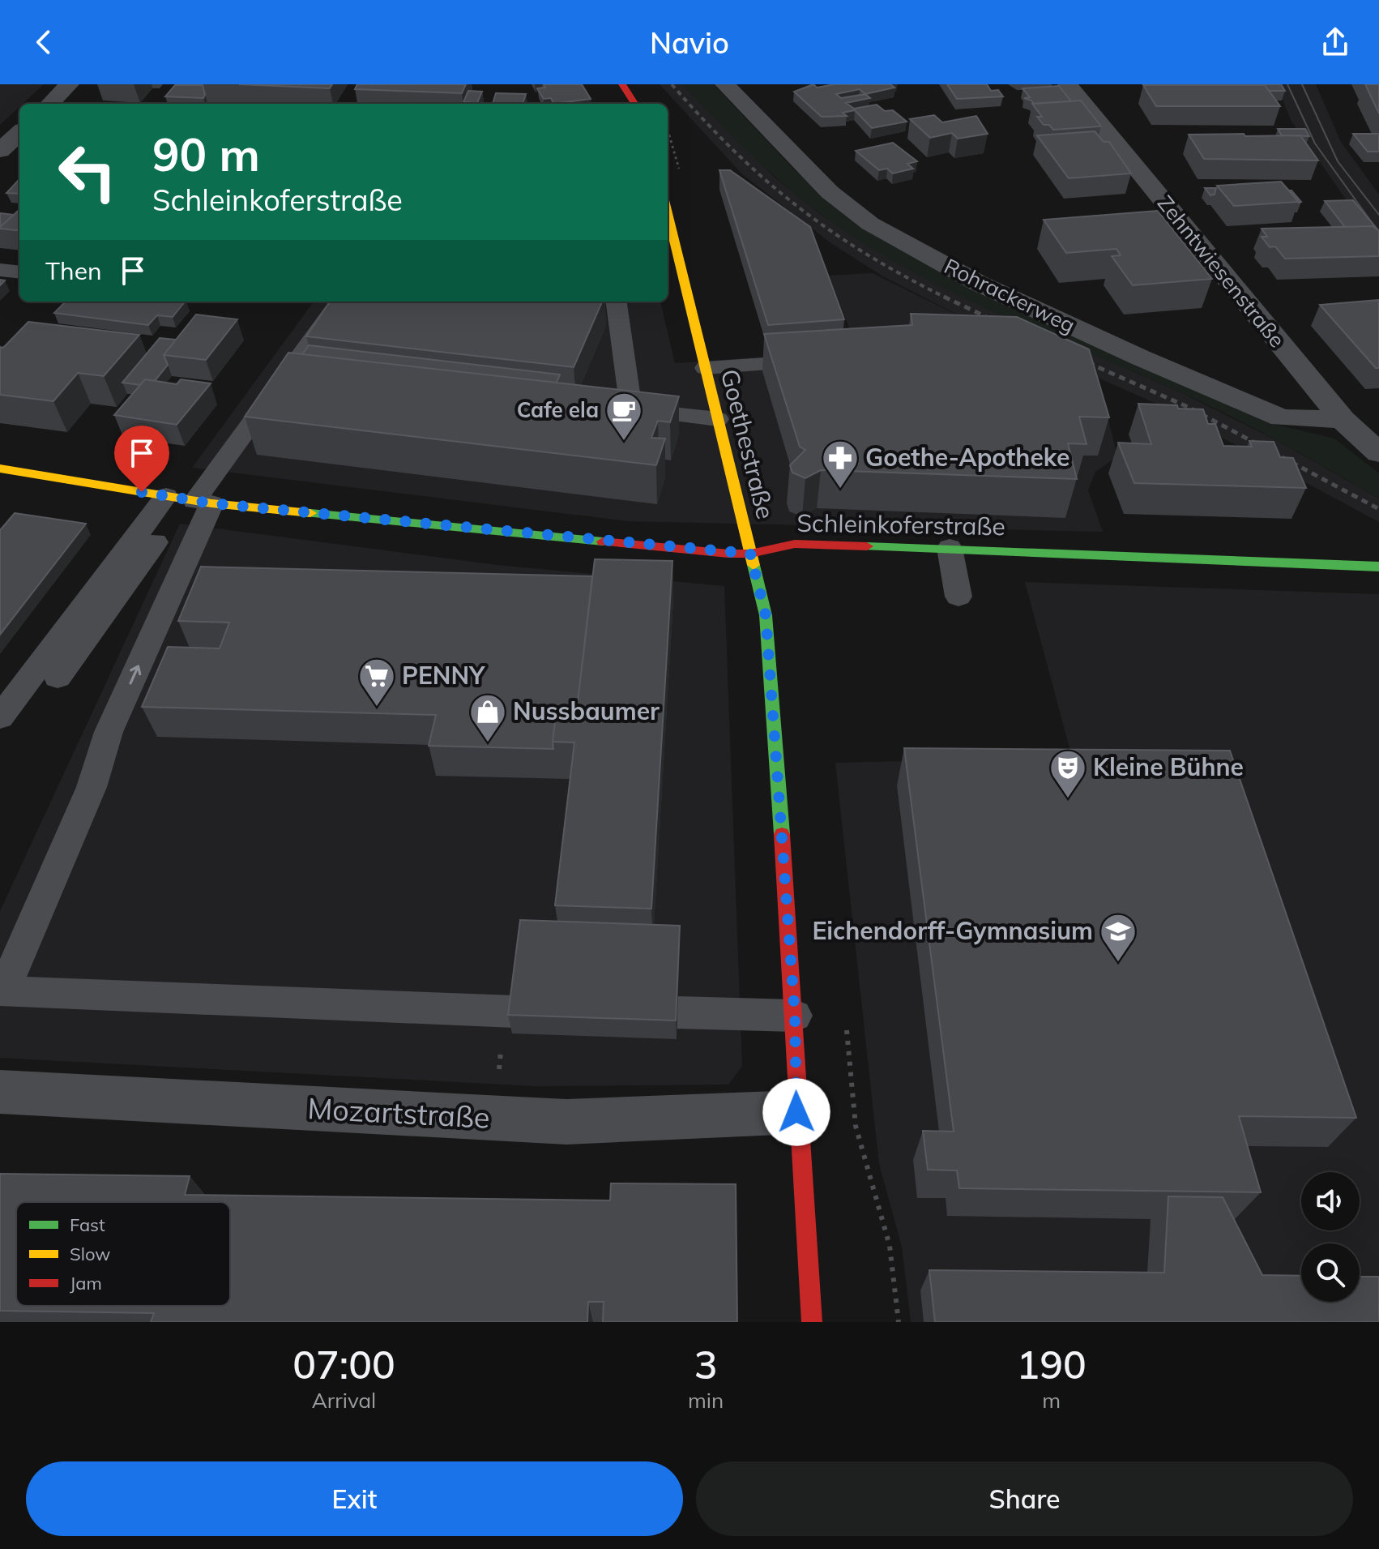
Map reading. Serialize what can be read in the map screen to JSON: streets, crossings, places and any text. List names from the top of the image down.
{
  "streets": {
    "street": [
      "Zehntwiesenstraße",
      "Rohrackerweg",
      "Goethestraße",
      "Schleinkoferstraße",
      "Mozartstraße"
    ]
  },
  "crossings": [
    ["Zehntwiesenstraße", "Rohrackerweg"],
    ["Goethestraße", "Schleinkoferstraße"],
    ["Goethestraße", "Mozartstraße"]
  ],
  "places": {
    "cafe": ["Cafe ela"],
    "pharmacy": ["Goethe-Apotheke"],
    "supermarket": ["PENNY"],
    "shop": ["Nussbaumer"],
    "theatre": ["Kleine Bühne"],
    "school or university": ["Eichendorff-Gymnasium"]
  },
  "legend": ["Fast", "Slow", "Jam"],
  "page": {
    "header": "Navio",
    "turn": ["90 m", "Schleinkoferstraße"],
    "then": "Then",
    "eta": [
      "07:00",
      "Arrival",
      "3",
      "min",
      "190",
      "m"
    ],
    "buttons": ["Exit", "Share"]
  }
}
